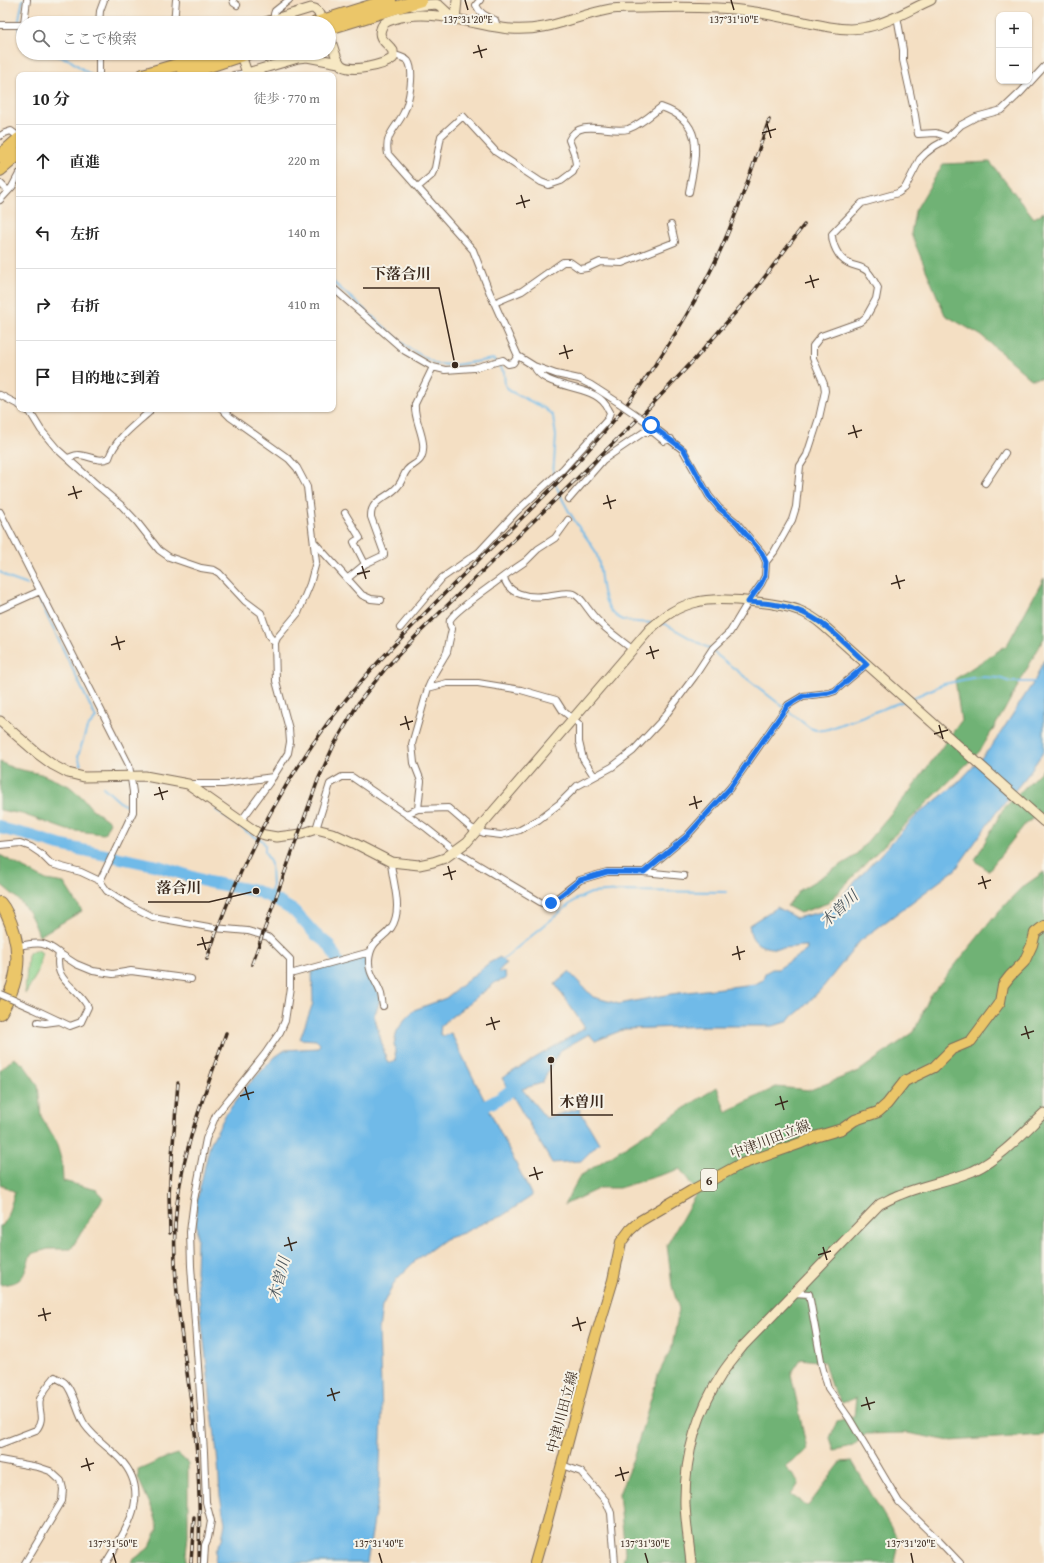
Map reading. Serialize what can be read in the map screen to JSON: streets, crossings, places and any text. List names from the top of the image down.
{
  "streets": {
    "main road": ["中津川田立線", "6"]
  },
  "water": ["木曽川"],
  "places": ["下落合川", "落合川", "木曽川"],
  "page": {
    "map_buttons": ["+", "−"],
    "search": "ここで検索",
    "heading": ["10 分", "徒歩 · 770 m"],
    "list": [
      ["直進", "220 m"],
      ["左折", "140 m"],
      ["右折", "410 m"],
      "目的地に到着"
    ]
  },
  "coordinates": [
    "137°31'20\"E",
    "137°31'10\"E",
    "137°31'50\"E",
    "137°31'40\"E",
    "137°31'30\"E"
  ]
}
